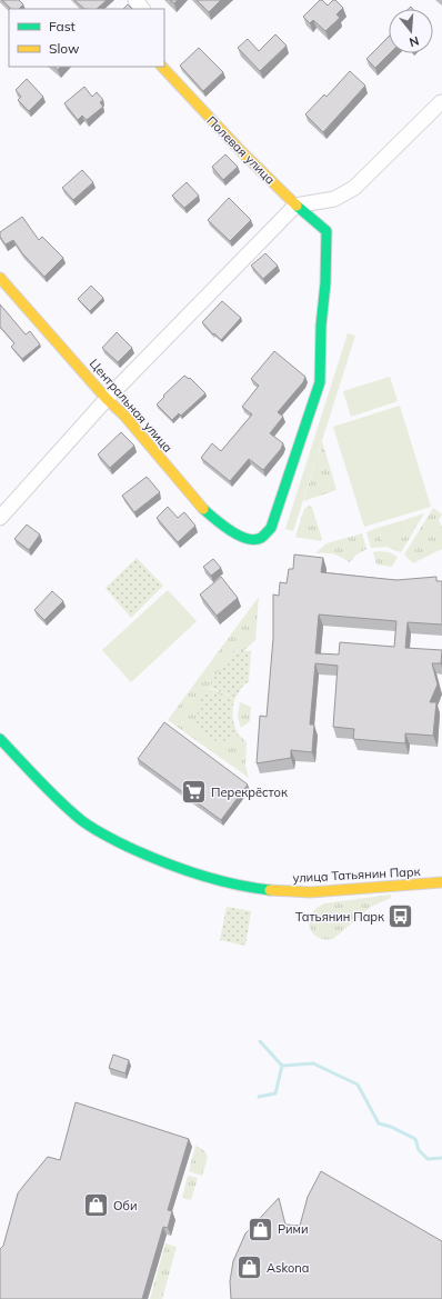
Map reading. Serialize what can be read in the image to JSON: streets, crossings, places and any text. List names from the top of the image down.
{
  "streets": {
    "street": ["Полевая улица", "Центральная улица", "улица Татьянин Парк"]
  },
  "crossings": [
    ["Полевая улица", "Центральная улица"]
  ],
  "places": {
    "supermarket": ["Перекрёсток"],
    "bus stop": ["Татьянин Парк"],
    "shop": ["Оби", "Рими", "Askona"]
  },
  "legend": ["Fast", "Slow"],
  "north": "bottom"
}
